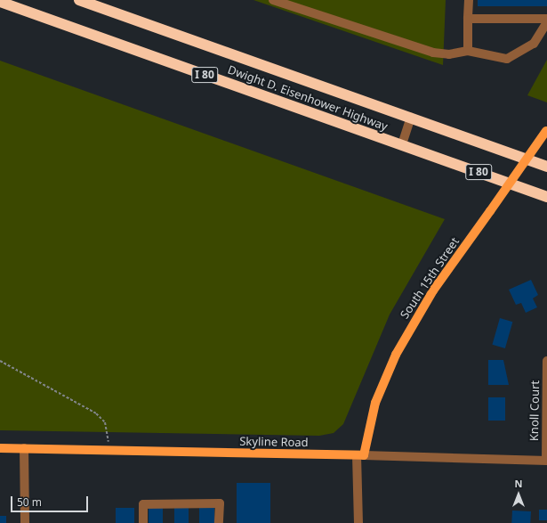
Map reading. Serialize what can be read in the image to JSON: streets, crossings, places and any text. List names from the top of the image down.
{
  "streets": {
    "highway": ["I 80", "Dwight D. Eisenhower Highway"],
    "main road": ["South 15th Street", "Skyline Road"],
    "street": ["Knoll Court"]
  },
  "crossings": [
    ["South 15th Street", "Skyline Road"],
    ["Knoll Court", "Skyline Road"]
  ],
  "scale_bar": "50 m",
  "north": "top"
}
